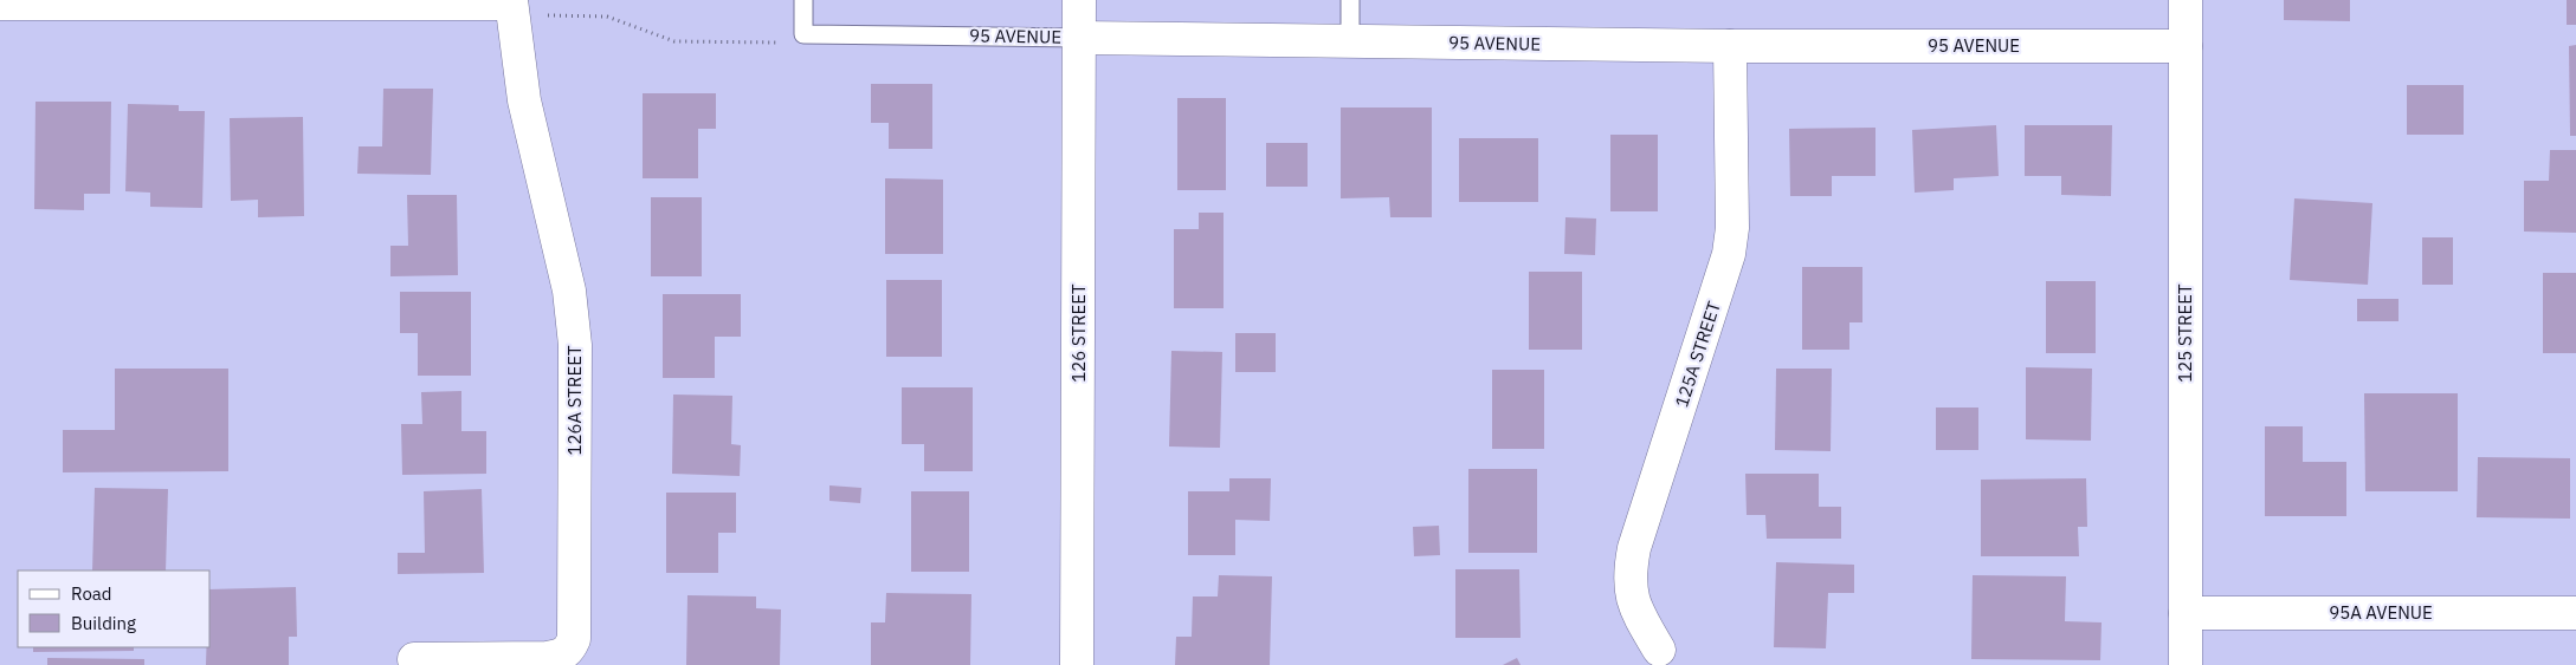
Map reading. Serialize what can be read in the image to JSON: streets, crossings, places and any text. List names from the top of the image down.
{
  "streets": {
    "street": [
      "95 AVENUE",
      "126 STREET",
      "125 STREET",
      "125A STREET",
      "126A STREET",
      "95A AVENUE"
    ]
  },
  "crossings": [
    ["95 AVENUE", "126 STREET"],
    ["95 AVENUE", "125 STREET"],
    ["95 AVENUE", "125A STREET"],
    ["125 STREET", "95A AVENUE"]
  ],
  "legend": ["Road", "Building"]
}
